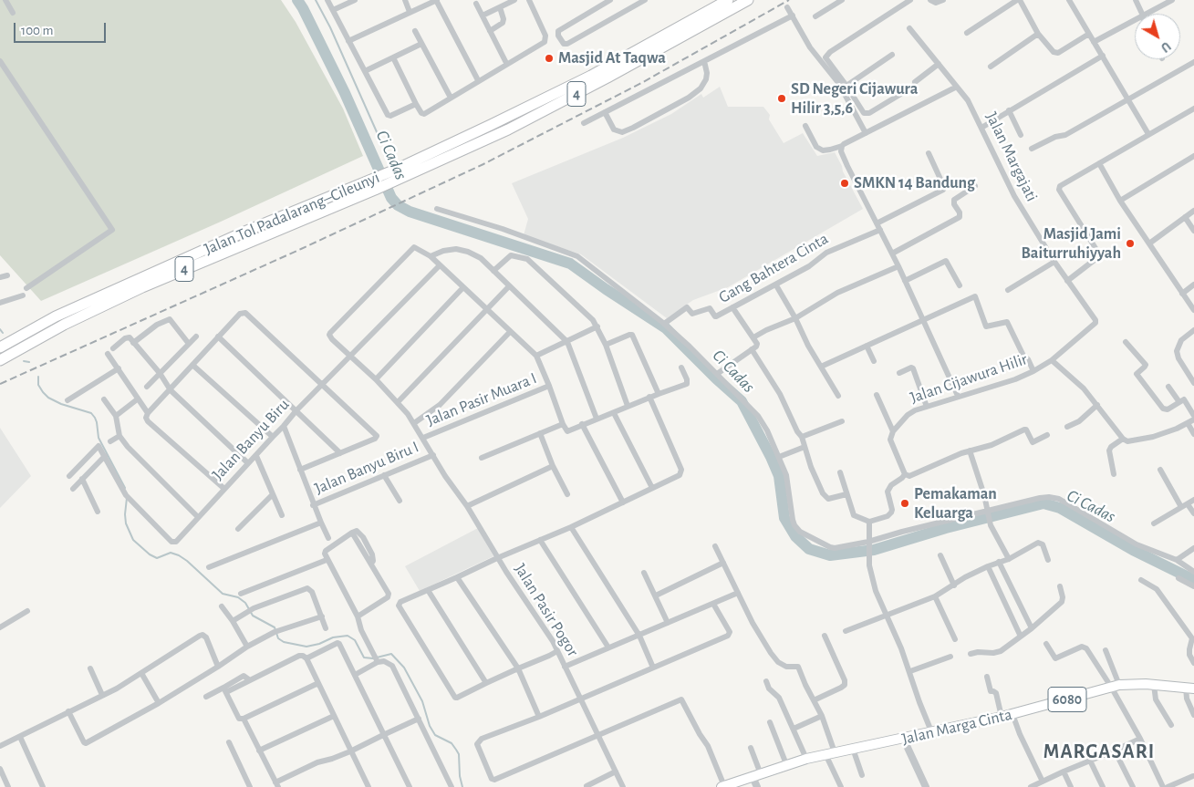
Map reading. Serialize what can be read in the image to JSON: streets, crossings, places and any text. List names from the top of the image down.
{
  "streets": {
    "highway": ["4", "Jalan Tol Padalarang–Cileunyi"],
    "main road": ["6080", "Jalan Marga Cinta"],
    "street": [
      "Jalan Margajati",
      "Gang Bahtera Cinta",
      "Jalan Cijawura Hilir",
      "Jalan Pasir Muara I",
      "Jalan Banyu Biru",
      "Jalan Banyu Biru I",
      "Jalan Pasir Pogor"
    ]
  },
  "crossings": [
    ["Jalan Margajati", "Jalan Cijawura Hilir"],
    ["Jalan Pasir Muara I", "Jalan Pasir Pogor"],
    ["Jalan Banyu Biru", "Jalan Banyu Biru I"],
    ["Jalan Banyu Biru", "Jalan Pasir Pogor"],
    ["Jalan Banyu Biru I", "Jalan Pasir Pogor"]
  ],
  "districts": ["MARGASARI"],
  "water": ["Ci Cadas"],
  "places": [
    "Masjid At Taqwa",
    "SD Negeri Cijawura Hilir 3,5,6",
    "SMKN 14 Bandung",
    "Masjid Jami Baiturruhiyyah",
    "Pemakaman Keluarga"
  ],
  "scale_bar": "100 m",
  "north": "bottom right"
}
